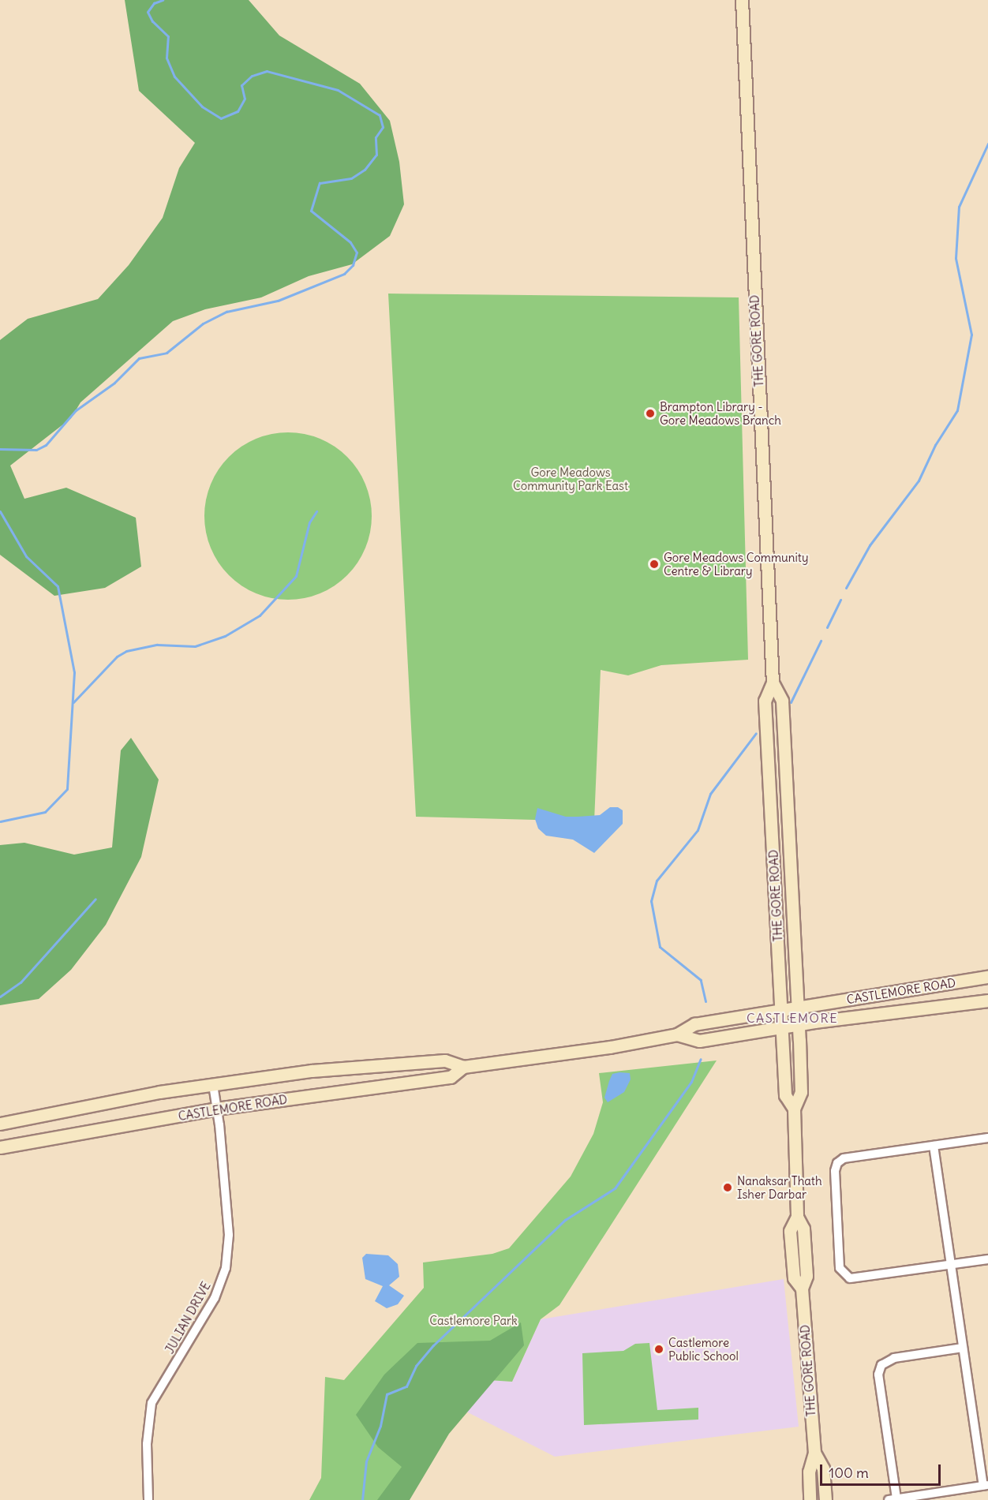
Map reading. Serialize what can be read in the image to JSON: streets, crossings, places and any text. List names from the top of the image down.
{
  "streets": {
    "main road": ["THE GORE ROAD", "CASTLEMORE ROAD"],
    "street": ["JULIAN DRIVE"]
  },
  "crossings": [
    ["THE GORE ROAD", "CASTLEMORE ROAD"],
    ["CASTLEMORE ROAD", "JULIAN DRIVE"]
  ],
  "districts": ["CASTLEMORE"],
  "parks": ["Gore Meadows Community Park East", "Castlemore Park"],
  "places": [
    "Brampton Library - Gore Meadows Branch",
    "Gore Meadows Community Centre & Library",
    "Nanaksar Thath Isher Darbar",
    "Castlemore Public School"
  ],
  "scale_bar": "100 m"
}
